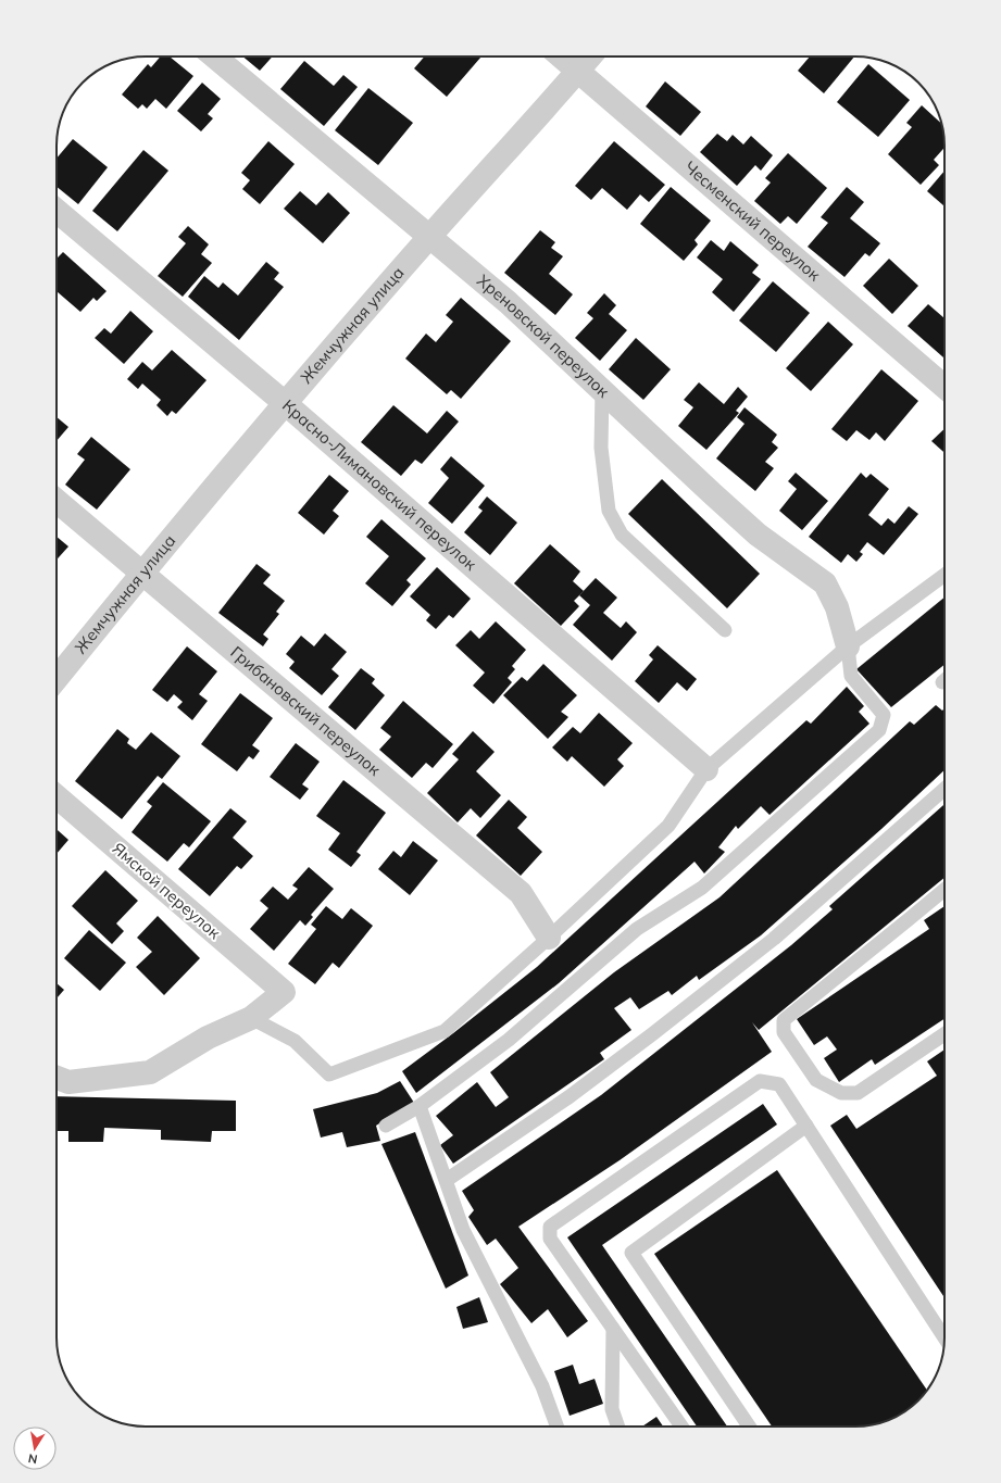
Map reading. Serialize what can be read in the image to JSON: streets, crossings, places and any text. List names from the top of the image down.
{
  "streets": {
    "street": [
      "Чесменский переулок",
      "Жемчужная улица",
      "Хреновской переулок",
      "Красно-Лимановский переулок",
      "Грибановский переулок",
      "Ямской переулок"
    ]
  },
  "crossings": [
    ["Чесменский переулок", "Жемчужная улица"],
    ["Жемчужная улица", "Хреновской переулок"],
    ["Жемчужная улица", "Красно-Лимановский переулок"],
    ["Жемчужная улица", "Грибановский переулок"]
  ],
  "north": "bottom"
}
